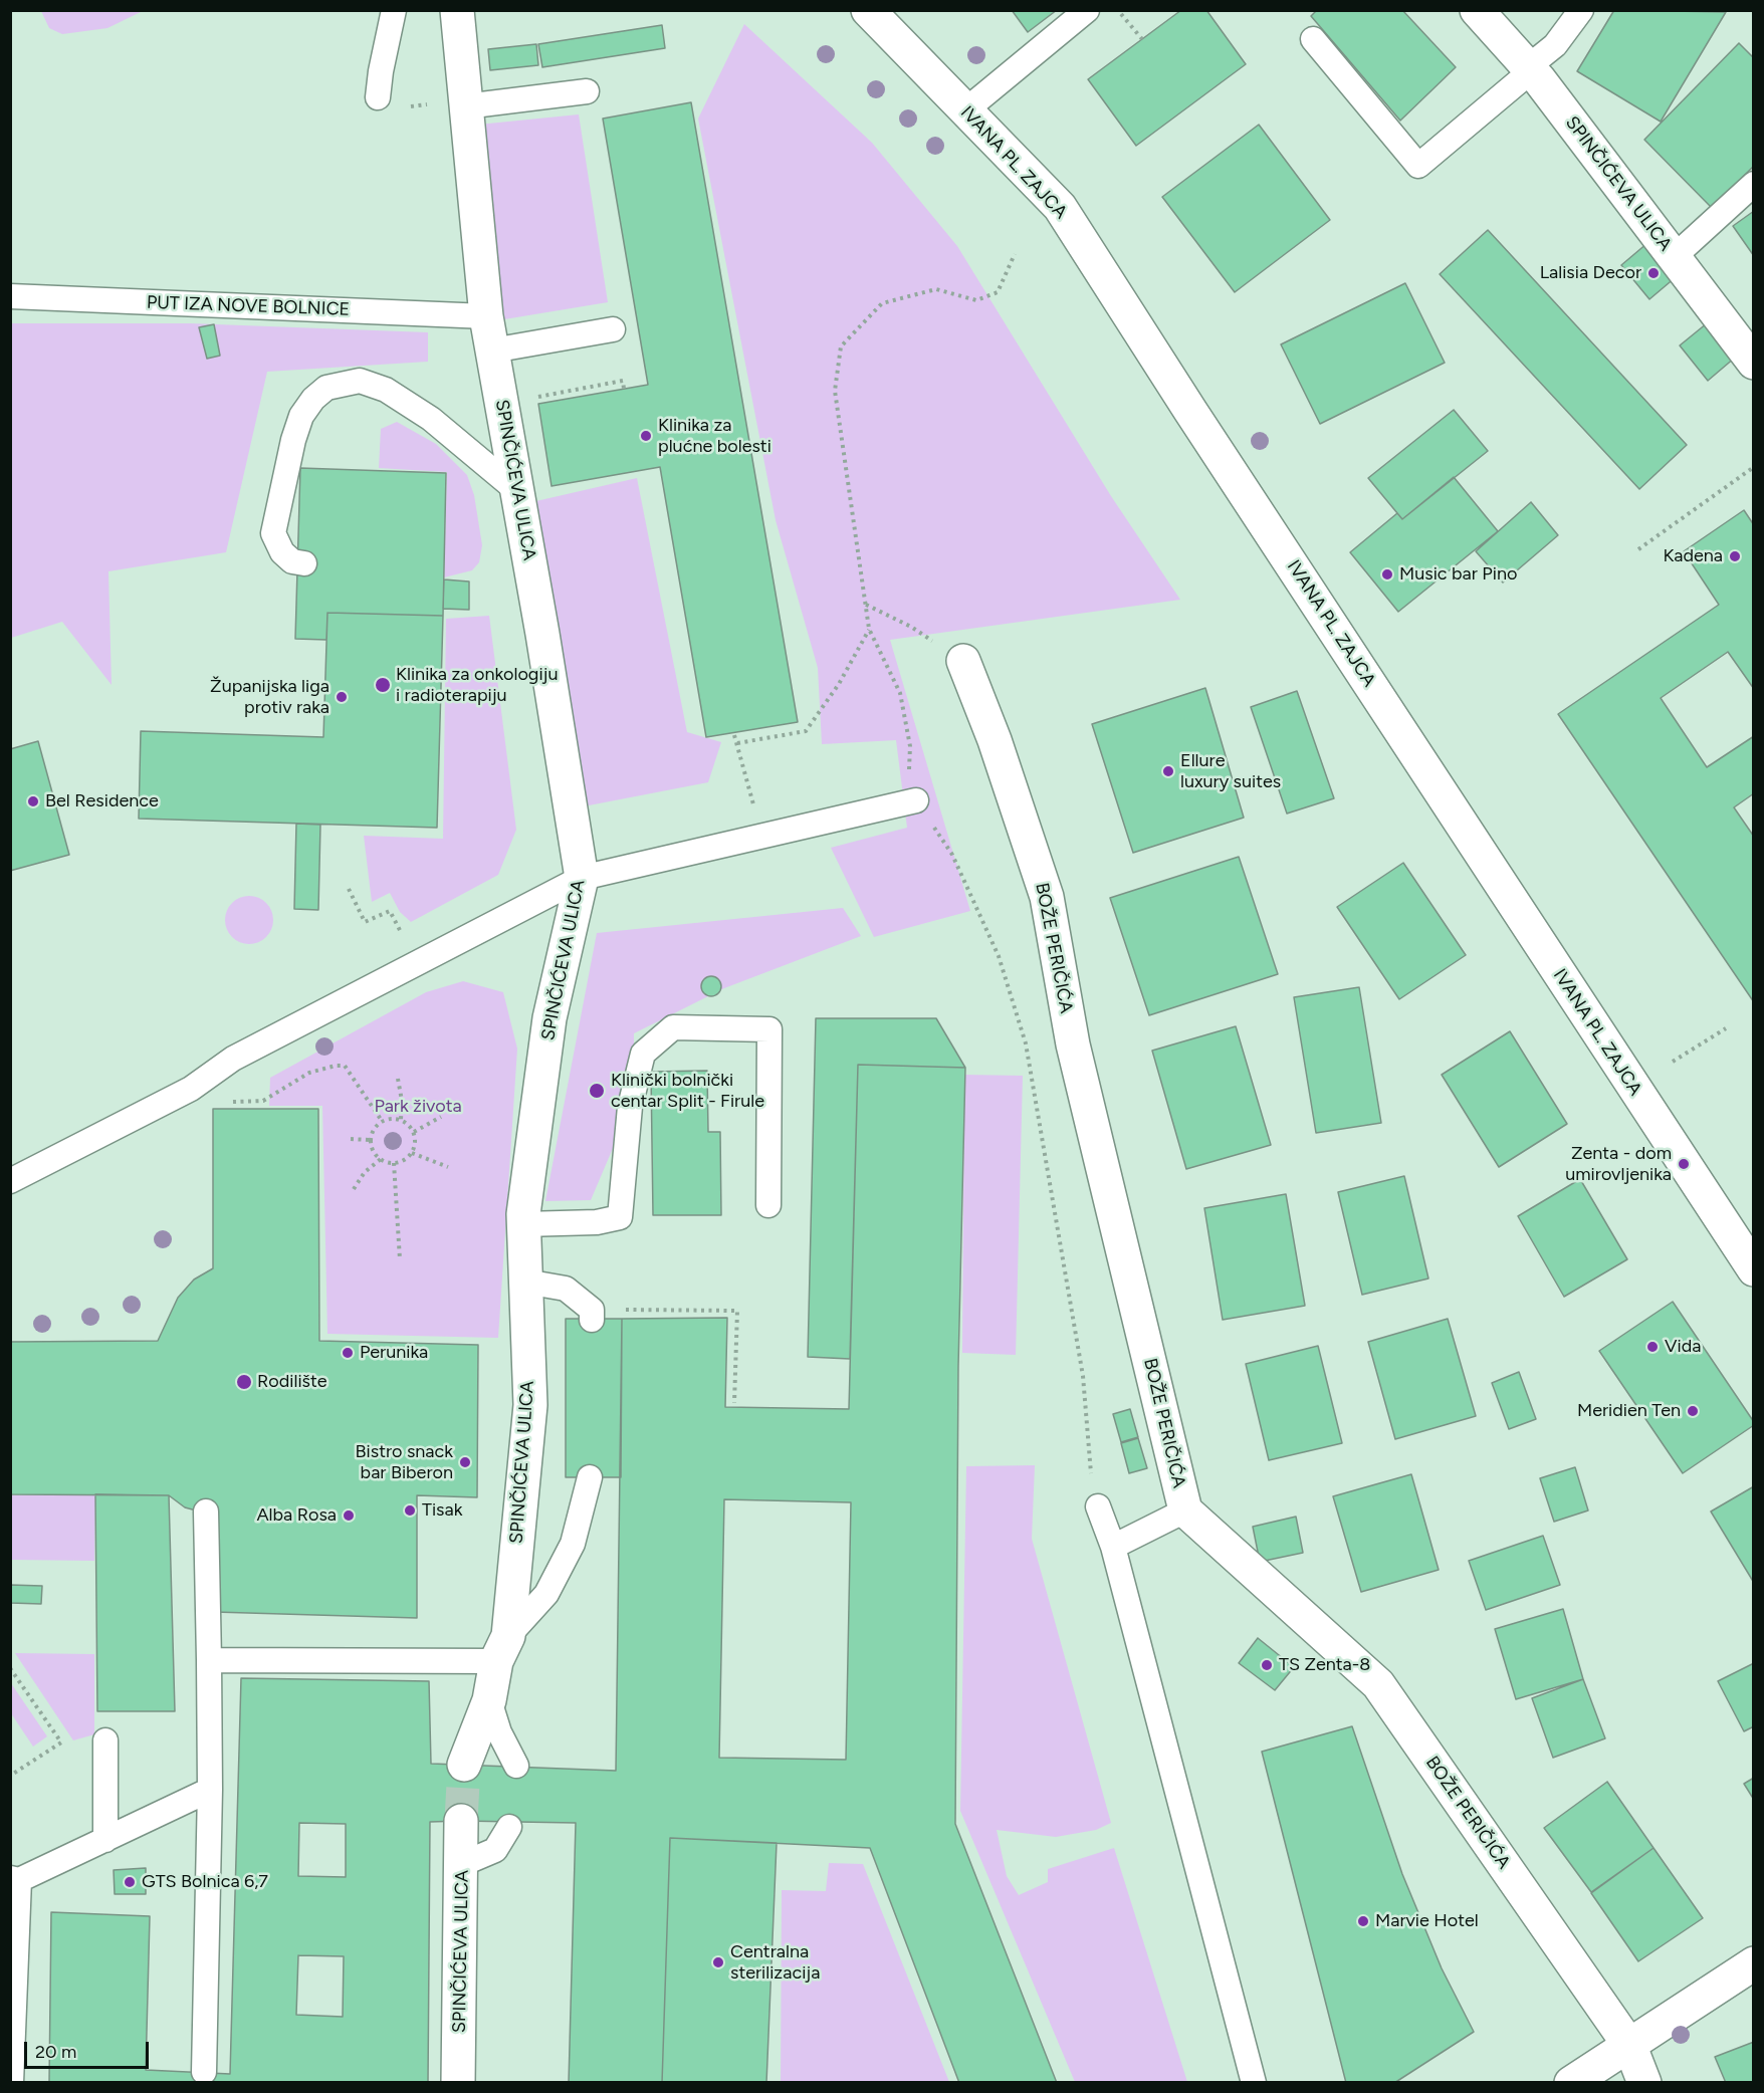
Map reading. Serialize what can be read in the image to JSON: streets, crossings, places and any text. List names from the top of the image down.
{
  "streets": {
    "street": ["IVANA PL. ZAJCA", "SPINČIĆEVA ULICA", "BOŽE PERIČIĆA"],
    "lane": ["PUT IZA NOVE BOLNICE"]
  },
  "crossings": [
    ["SPINČIĆEVA ULICA", "PUT IZA NOVE BOLNICE"]
  ],
  "parks": ["Park života"],
  "places": [
    "Lalisia Decor",
    "Klinika za plućne bolesti",
    "Kadena",
    "Music bar Pino",
    "Klinika za onkologiju i radioterapiju",
    "Županijska liga protiv raka",
    "Ellure luxury suites",
    "Bel Residence",
    "Klinički bolnički centar Split - Firule",
    "Zenta - dom umirovljenika",
    "Vida",
    "Perunika",
    "Rodilište",
    "Meridien Ten",
    "Bistro snack bar Biberon",
    "Tisak",
    "Alba Rosa",
    "TS Zenta-8",
    "GTS Bolnica 6,7",
    "Marvie Hotel",
    "Centralna sterilizacija"
  ],
  "scale_bar": "20 m"
}
